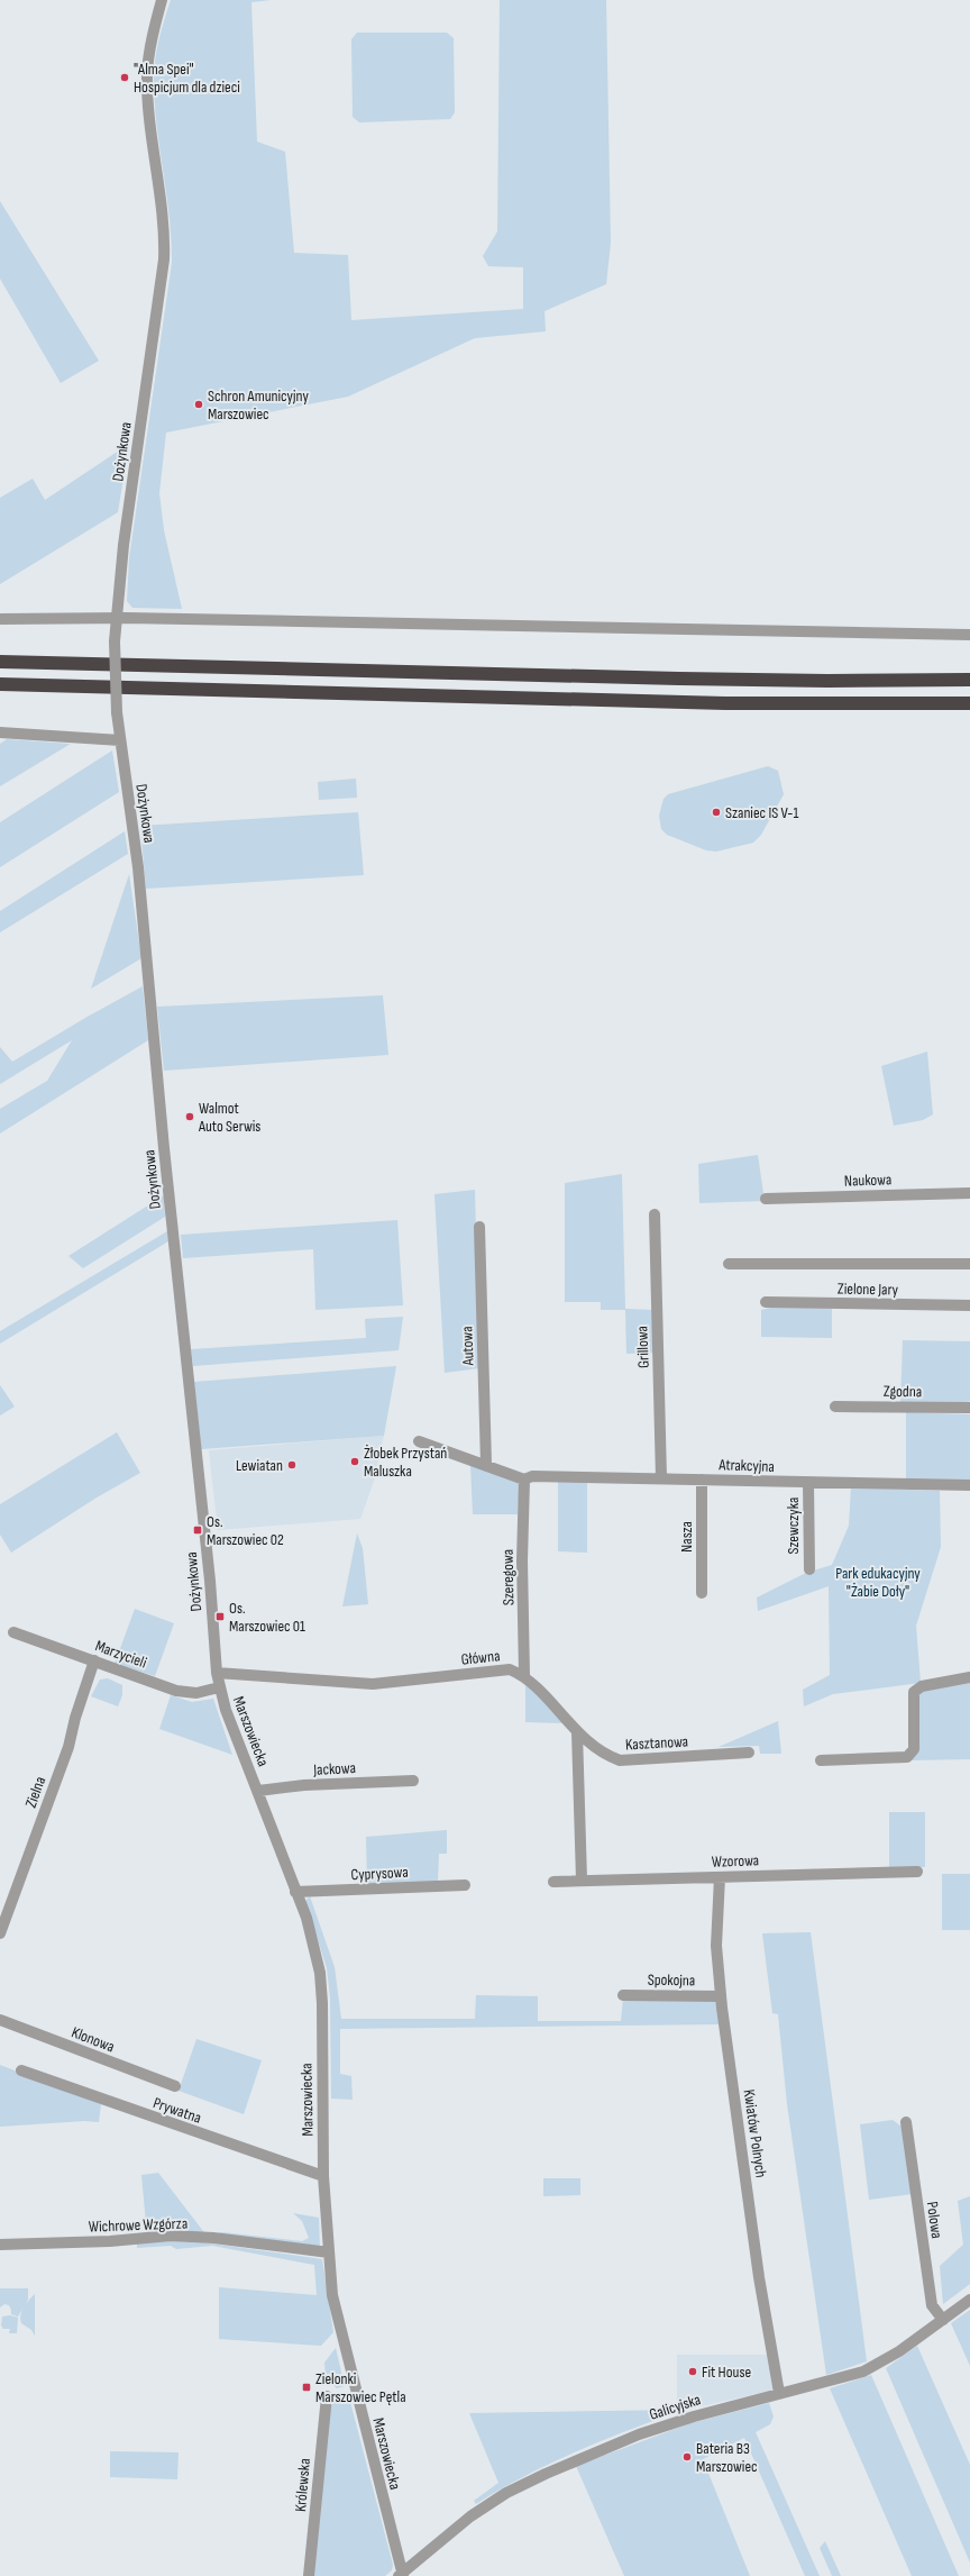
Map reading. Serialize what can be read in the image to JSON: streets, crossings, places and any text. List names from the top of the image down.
{
  "streets": {
    "street": [
      "Dożynkowa",
      "Naukowa",
      "Zielone Jary",
      "Autowa",
      "Grillowa",
      "Zgodna",
      "Atrakcyjna",
      "Szewczyka",
      "Nasza",
      "Szeregowa",
      "Marzycieli",
      "Główna",
      "Marszowiecka",
      "Kasztanowa",
      "Jackowa",
      "Zielna",
      "Wzorowa",
      "Cyprysowa",
      "Spokojna",
      "Klonowa",
      "Prywatna",
      "Kwiatów Polnych",
      "Polowa",
      "Wichrowe Wzgórza",
      "Galicyjska",
      "Królewska"
    ]
  },
  "crossings": [
    ["Dożynkowa", "Marszowiecka"],
    ["Grillowa", "Atrakcyjna"],
    ["Atrakcyjna", "Szewczyka"],
    ["Atrakcyjna", "Nasza"],
    ["Atrakcyjna", "Szeregowa"],
    ["Szeregowa", "Główna"],
    ["Marzycieli", "Marszowiecka"],
    ["Marzycieli", "Zielna"],
    ["Główna", "Marszowiecka"],
    ["Marszowiecka", "Jackowa"],
    ["Marszowiecka", "Cyprysowa"],
    ["Marszowiecka", "Prywatna"],
    ["Marszowiecka", "Wichrowe Wzgórza"],
    ["Marszowiecka", "Galicyjska"],
    ["Wzorowa", "Kwiatów Polnych"],
    ["Spokojna", "Kwiatów Polnych"],
    ["Kwiatów Polnych", "Galicyjska"],
    ["Polowa", "Galicyjska"]
  ],
  "parks": ["Park edukacyjny \"Żabie Doły\""],
  "places": {
    "other": [
      "\"Alma Spei\" Hospicjum dla dzieci",
      "Schron Amunicyjny Marszowiec",
      "Szaniec IS V-1",
      "Walmot Auto Serwis",
      "Żłobek Przystań Maluszka",
      "Lewiatan",
      "Fit House",
      "Bateria B3 Marszowiec"
    ],
    "transit": ["Os. Marszowiec 02", "Os. Marszowiec 01", "Zielonki Marszowiec Pętla"]
  }
}
